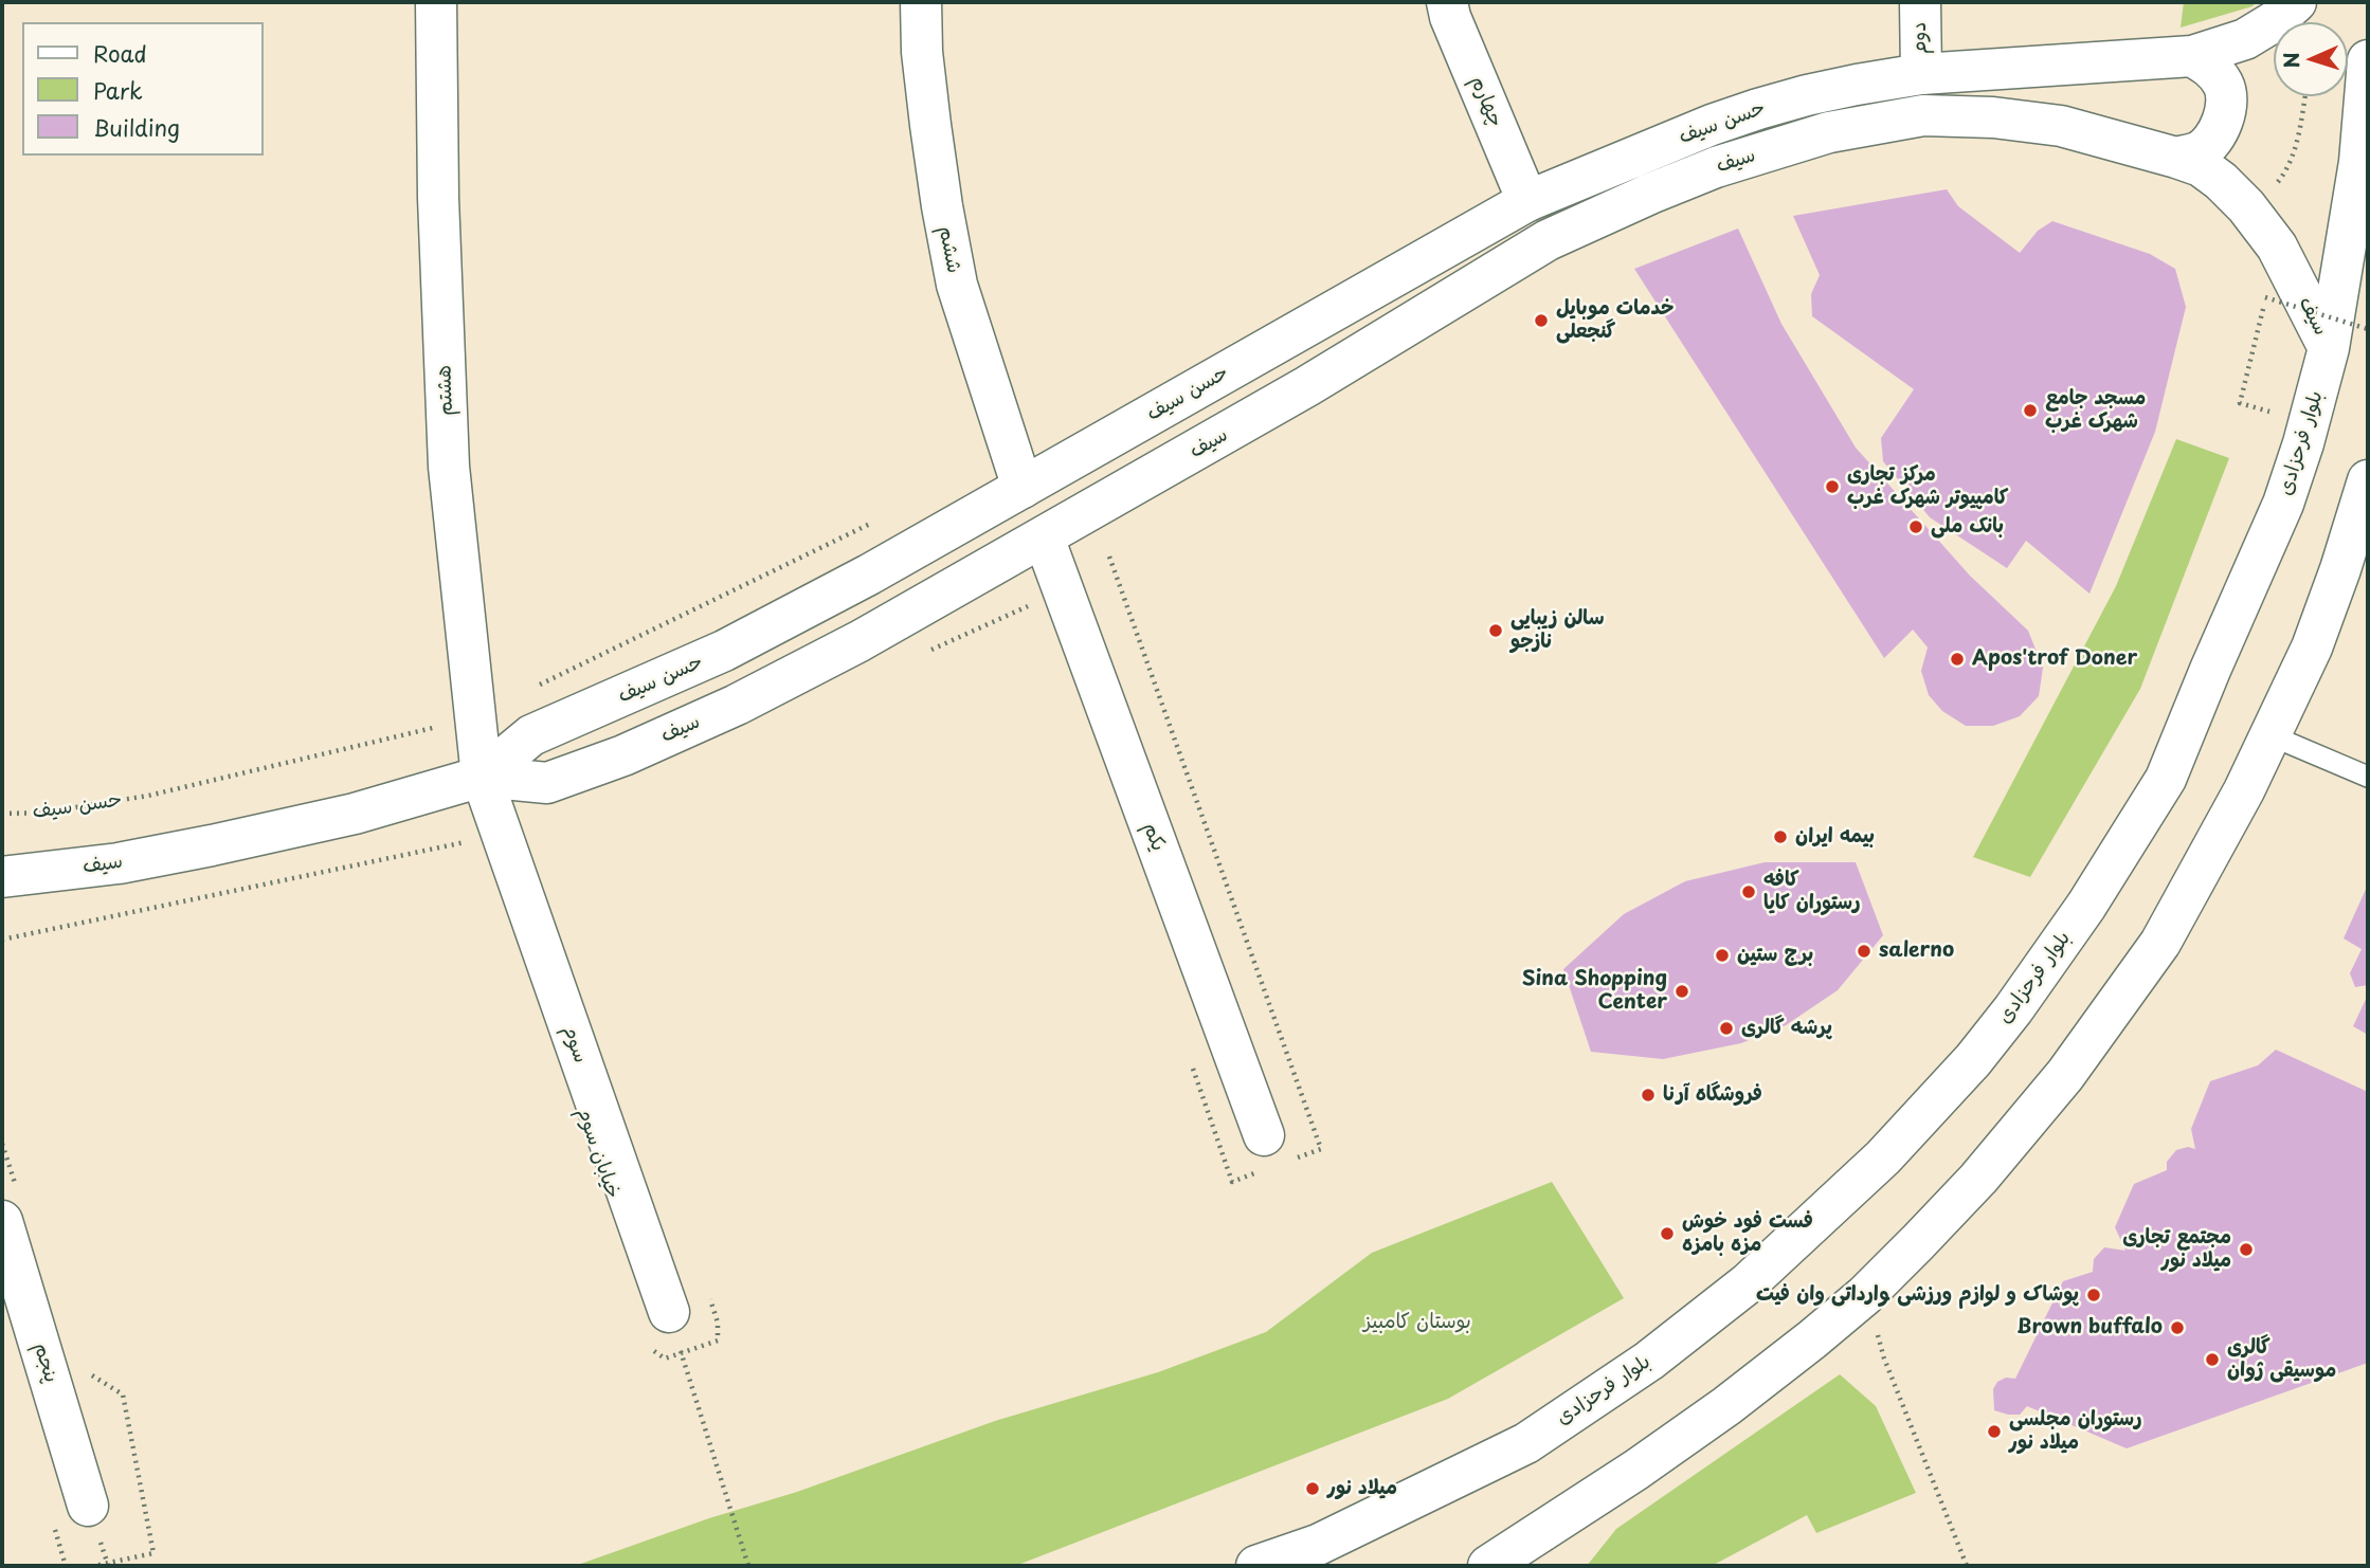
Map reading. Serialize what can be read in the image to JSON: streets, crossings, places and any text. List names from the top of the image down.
{
  "streets": {
    "street": [
      "دوم",
      "چهارم",
      "حسن سیف",
      "سیف",
      "ششم",
      "هشتم",
      "بلوار فرحزادی",
      "یکم",
      "سوم",
      "پنجم"
    ]
  },
  "crossings": [
    ["دوم", "حسن سیف"],
    ["چهارم", "حسن سیف"],
    ["چهارم", "سیف"],
    ["حسن سیف", "سیف"],
    ["حسن سیف", "ششم"],
    ["حسن سیف", "هشتم"],
    ["حسن سیف", "سوم"],
    ["سیف", "ششم"],
    ["سیف", "هشتم"],
    ["سیف", "بلوار فرحزادی"],
    ["سیف", "یکم"],
    ["سیف", "سوم"],
    ["ششم", "یکم"],
    ["هشتم", "سوم"]
  ],
  "parks": ["بوستان کامبیز"],
  "places": [
    "خدمات موبایل گنجعلی",
    "مسجد جامع شهرک غرب",
    "مرکز تجاری کامپیوتر شهرک غرب",
    "بانک ملی",
    "سالن زیبایی نازجو",
    "Apos'trof Doner",
    "بیمه ایران",
    "كافه رستوران كايا",
    "salerno",
    "برج ستین",
    "Sina Shopping Center",
    "پرشه گالری",
    "فروشگاه آرنا",
    "فست فود خوش مزه بامزه",
    "مجتمع تجاری میلاد نور",
    "پوشاک و لوازم ورزشی وارداتی وان فیت",
    "Brown buffalo",
    "گالری موسیقی ژوان",
    "رستوران مجلسی میلاد نور",
    "میلاد نور"
  ],
  "legend": ["Road", "Park", "Building"],
  "north": "left"
}
